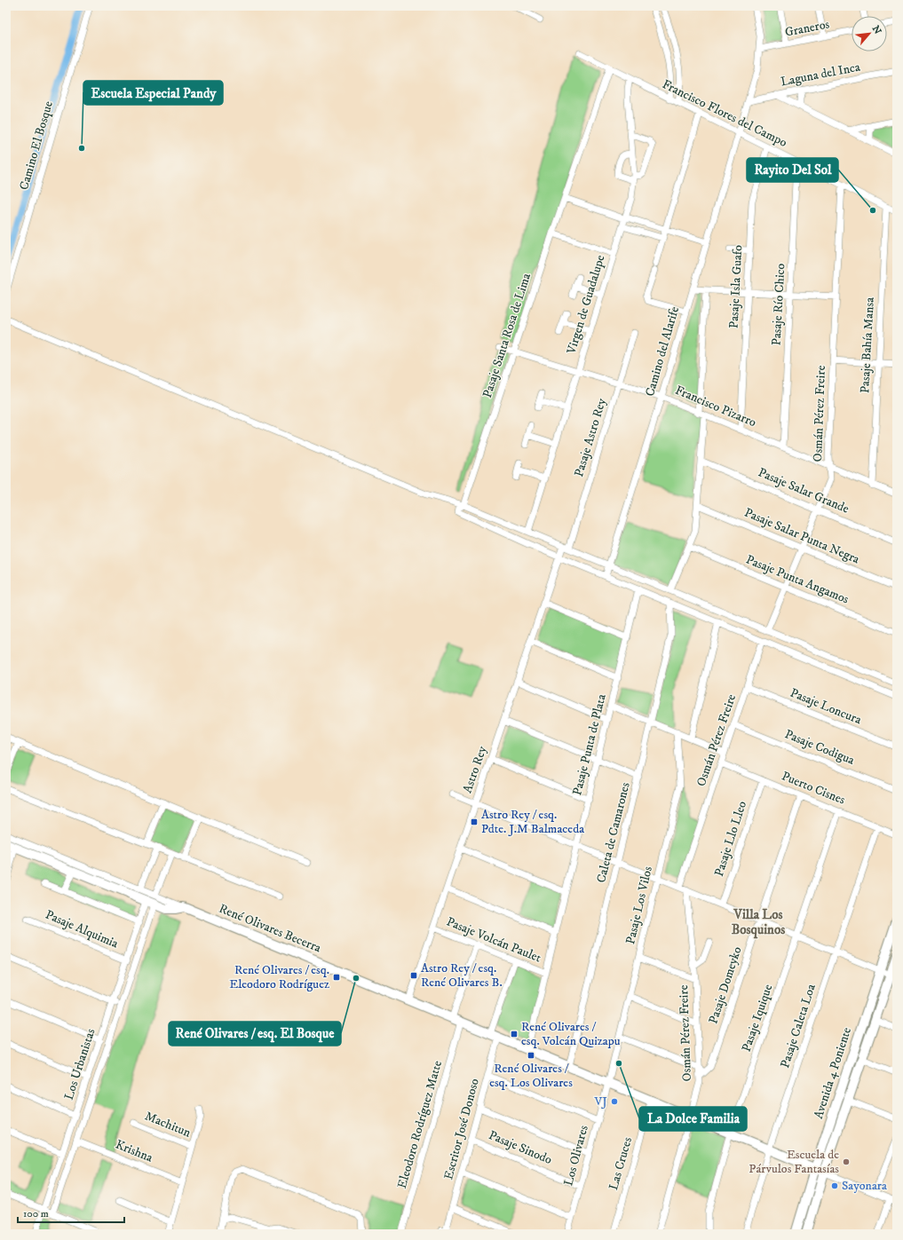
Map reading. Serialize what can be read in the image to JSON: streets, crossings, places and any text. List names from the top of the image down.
{
  "streets": {
    "street": [
      "Graneros",
      "Laguna del Inca",
      "Francisco Flores del Campo",
      "Camino El Bosque",
      "Pasaje Isla Guafo",
      "Virgen de Guadalupe",
      "Pasaje Río Chico",
      "Pasaje Santa Rosa de Lima",
      "Pasaje Bahía Mansa",
      "Camino del Alarife",
      "Francisco Pizarro",
      "Osmán Pérez Freire",
      "Pasaje Astro Rey",
      "Pasaje Salar Grande",
      "Pasaje Salar Punta Negra",
      "Pasaje Punta Angamos",
      "Pasaje Loncura",
      "Pasaje Punta de Plata",
      "Pasaje Codigua",
      "Astro Rey",
      "Puerto Cisnes",
      "Caleta de Camarones",
      "Pasaje Llo Lleo",
      "Pasaje Los Vilos",
      "René Olivares Becerra",
      "Pasaje Alquimia",
      "Pasaje Volcán Paulet",
      "Pasaje Domeyko",
      "Pasaje Iquique",
      "Pasaje Caleta Loa",
      "Los Urbanistas",
      "Avenida 4 Poniente",
      "Machitun",
      "Eleodoro Rodríguez Matte",
      "Escritor José Donoso",
      "Pasaje Sinodo",
      "Krishna",
      "Los Olivares",
      "Las Cruces"
    ]
  },
  "crossings": [
    ["Graneros", "Camino del Alarife"],
    ["Laguna del Inca", "Camino del Alarife"],
    ["Francisco Flores del Campo", "Pasaje Isla Guafo"],
    ["Francisco Flores del Campo", "Virgen de Guadalupe"],
    ["Francisco Flores del Campo", "Pasaje Río Chico"],
    ["Francisco Flores del Campo", "Pasaje Santa Rosa de Lima"],
    ["Francisco Flores del Campo", "Pasaje Bahía Mansa"],
    ["Francisco Flores del Campo", "Camino del Alarife"],
    ["Francisco Flores del Campo", "Osmán Pérez Freire"],
    ["Pasaje Isla Guafo", "Francisco Pizarro"],
    ["Virgen de Guadalupe", "Francisco Pizarro"],
    ["Pasaje Río Chico", "Francisco Pizarro"],
    ["Pasaje Santa Rosa de Lima", "Francisco Pizarro"],
    ["Pasaje Bahía Mansa", "Francisco Pizarro"],
    ["Camino del Alarife", "Francisco Pizarro"],
    ["Francisco Pizarro", "Osmán Pérez Freire"],
    ["Francisco Pizarro", "Pasaje Astro Rey"],
    ["Osmán Pérez Freire", "Pasaje Salar Grande"],
    ["Osmán Pérez Freire", "Pasaje Salar Punta Negra"],
    ["Osmán Pérez Freire", "Pasaje Punta Angamos"],
    ["Osmán Pérez Freire", "Pasaje Loncura"],
    ["Osmán Pérez Freire", "Pasaje Codigua"],
    ["Osmán Pérez Freire", "Puerto Cisnes"],
    ["Osmán Pérez Freire", "René Olivares Becerra"],
    ["Osmán Pérez Freire", "Pasaje Domeyko"],
    ["Pasaje Punta de Plata", "René Olivares Becerra"],
    ["Pasaje Punta de Plata", "Pasaje Volcán Paulet"],
    ["Astro Rey", "René Olivares Becerra"],
    ["Astro Rey", "Pasaje Volcán Paulet"],
    ["Puerto Cisnes", "Pasaje Llo Lleo"],
    ["Puerto Cisnes", "Pasaje Domeyko"],
    ["Puerto Cisnes", "Pasaje Iquique"],
    ["Puerto Cisnes", "Pasaje Caleta Loa"],
    ["Caleta de Camarones", "René Olivares Becerra"],
    ["Pasaje Los Vilos", "René Olivares Becerra"],
    ["Pasaje Los Vilos", "Los Olivares"],
    ["René Olivares Becerra", "Pasaje Iquique"],
    ["René Olivares Becerra", "Pasaje Caleta Loa"],
    ["René Olivares Becerra", "Los Urbanistas"],
    ["René Olivares Becerra", "Avenida 4 Poniente"],
    ["René Olivares Becerra", "Eleodoro Rodríguez Matte"],
    ["René Olivares Becerra", "Escritor José Donoso"],
    ["René Olivares Becerra", "Los Olivares"],
    ["René Olivares Becerra", "Las Cruces"],
    ["Pasaje Alquimia", "Los Urbanistas"],
    ["Los Urbanistas", "Krishna"],
    ["Escritor José Donoso", "Pasaje Sinodo"],
    ["Pasaje Sinodo", "Los Olivares"]
  ],
  "districts": ["Villa Los Bosquinos"],
  "places": {
    "other": [
      "Escuela Especial Pandy",
      "Rayito Del Sol",
      "René Olivares / esq. El Bosque",
      "La Dolce Familia",
      "VJ",
      "Escuela de Párvulos Fantasías",
      "Sayonara"
    ],
    "transit": [
      "Astro Rey / esq. Pdte. J.M Balmaceda",
      "Astro Rey / esq. René Olivares B.",
      "René Olivares / esq. Eleodoro Rodríguez",
      "René Olivares / esq. Volcán Quizapu",
      "René Olivares / esq. Los Olivares"
    ]
  },
  "scale_bar": "100 m",
  "north": "top right"
}
